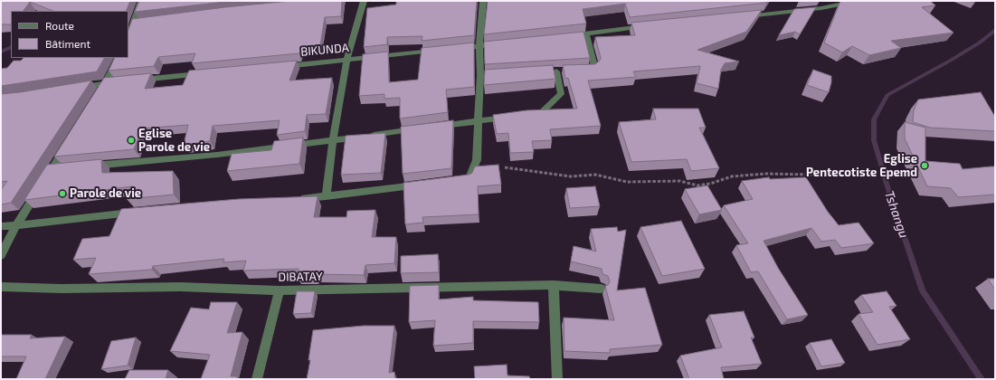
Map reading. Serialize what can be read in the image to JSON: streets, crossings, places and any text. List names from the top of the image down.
{
  "streets": {
    "street": ["BIKUNDA", "DIBATAY"]
  },
  "water": ["Tshangu"],
  "places": ["Eglise Parole de vie", "Eglise Pentecotiste Epemd", "Parole de vie"],
  "legend": ["Route", "Bâtiment"]
}
